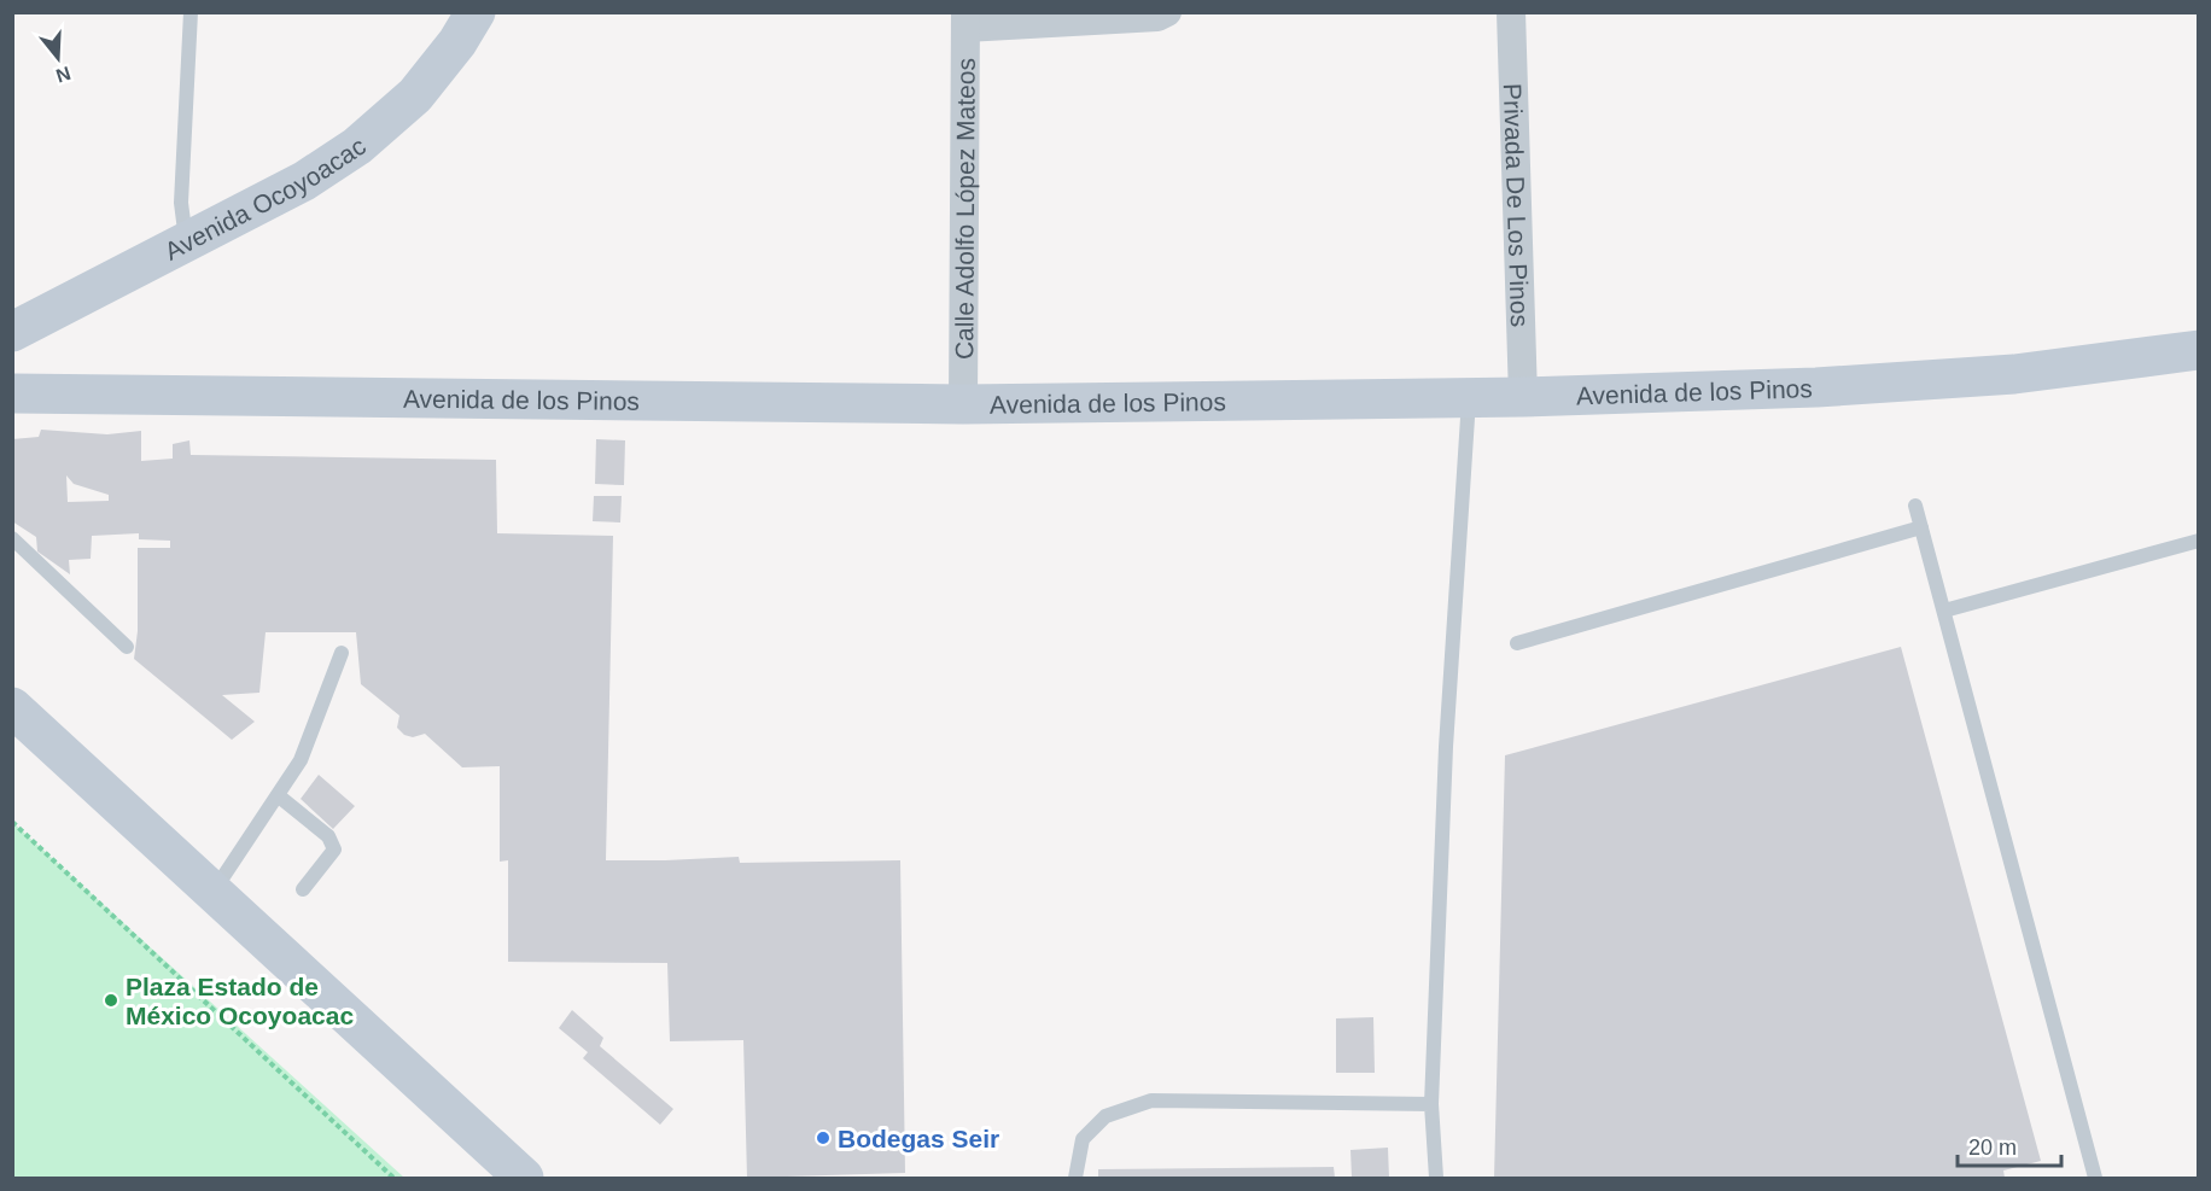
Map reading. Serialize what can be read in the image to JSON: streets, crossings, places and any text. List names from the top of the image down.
{
  "streets": {
    "street": [
      "Avenida Ocoyoacac",
      "Privada De Los Pinos",
      "Calle Adolfo López Mateos",
      "Avenida de los Pinos"
    ]
  },
  "crossings": [
    ["Privada De Los Pinos", "Avenida de los Pinos"],
    ["Calle Adolfo López Mateos", "Avenida de los Pinos"]
  ],
  "places": ["Plaza Estado de México Ocoyoacac", "Bodegas Seir"],
  "scale_bar": "20 m",
  "north": "bottom"
}
